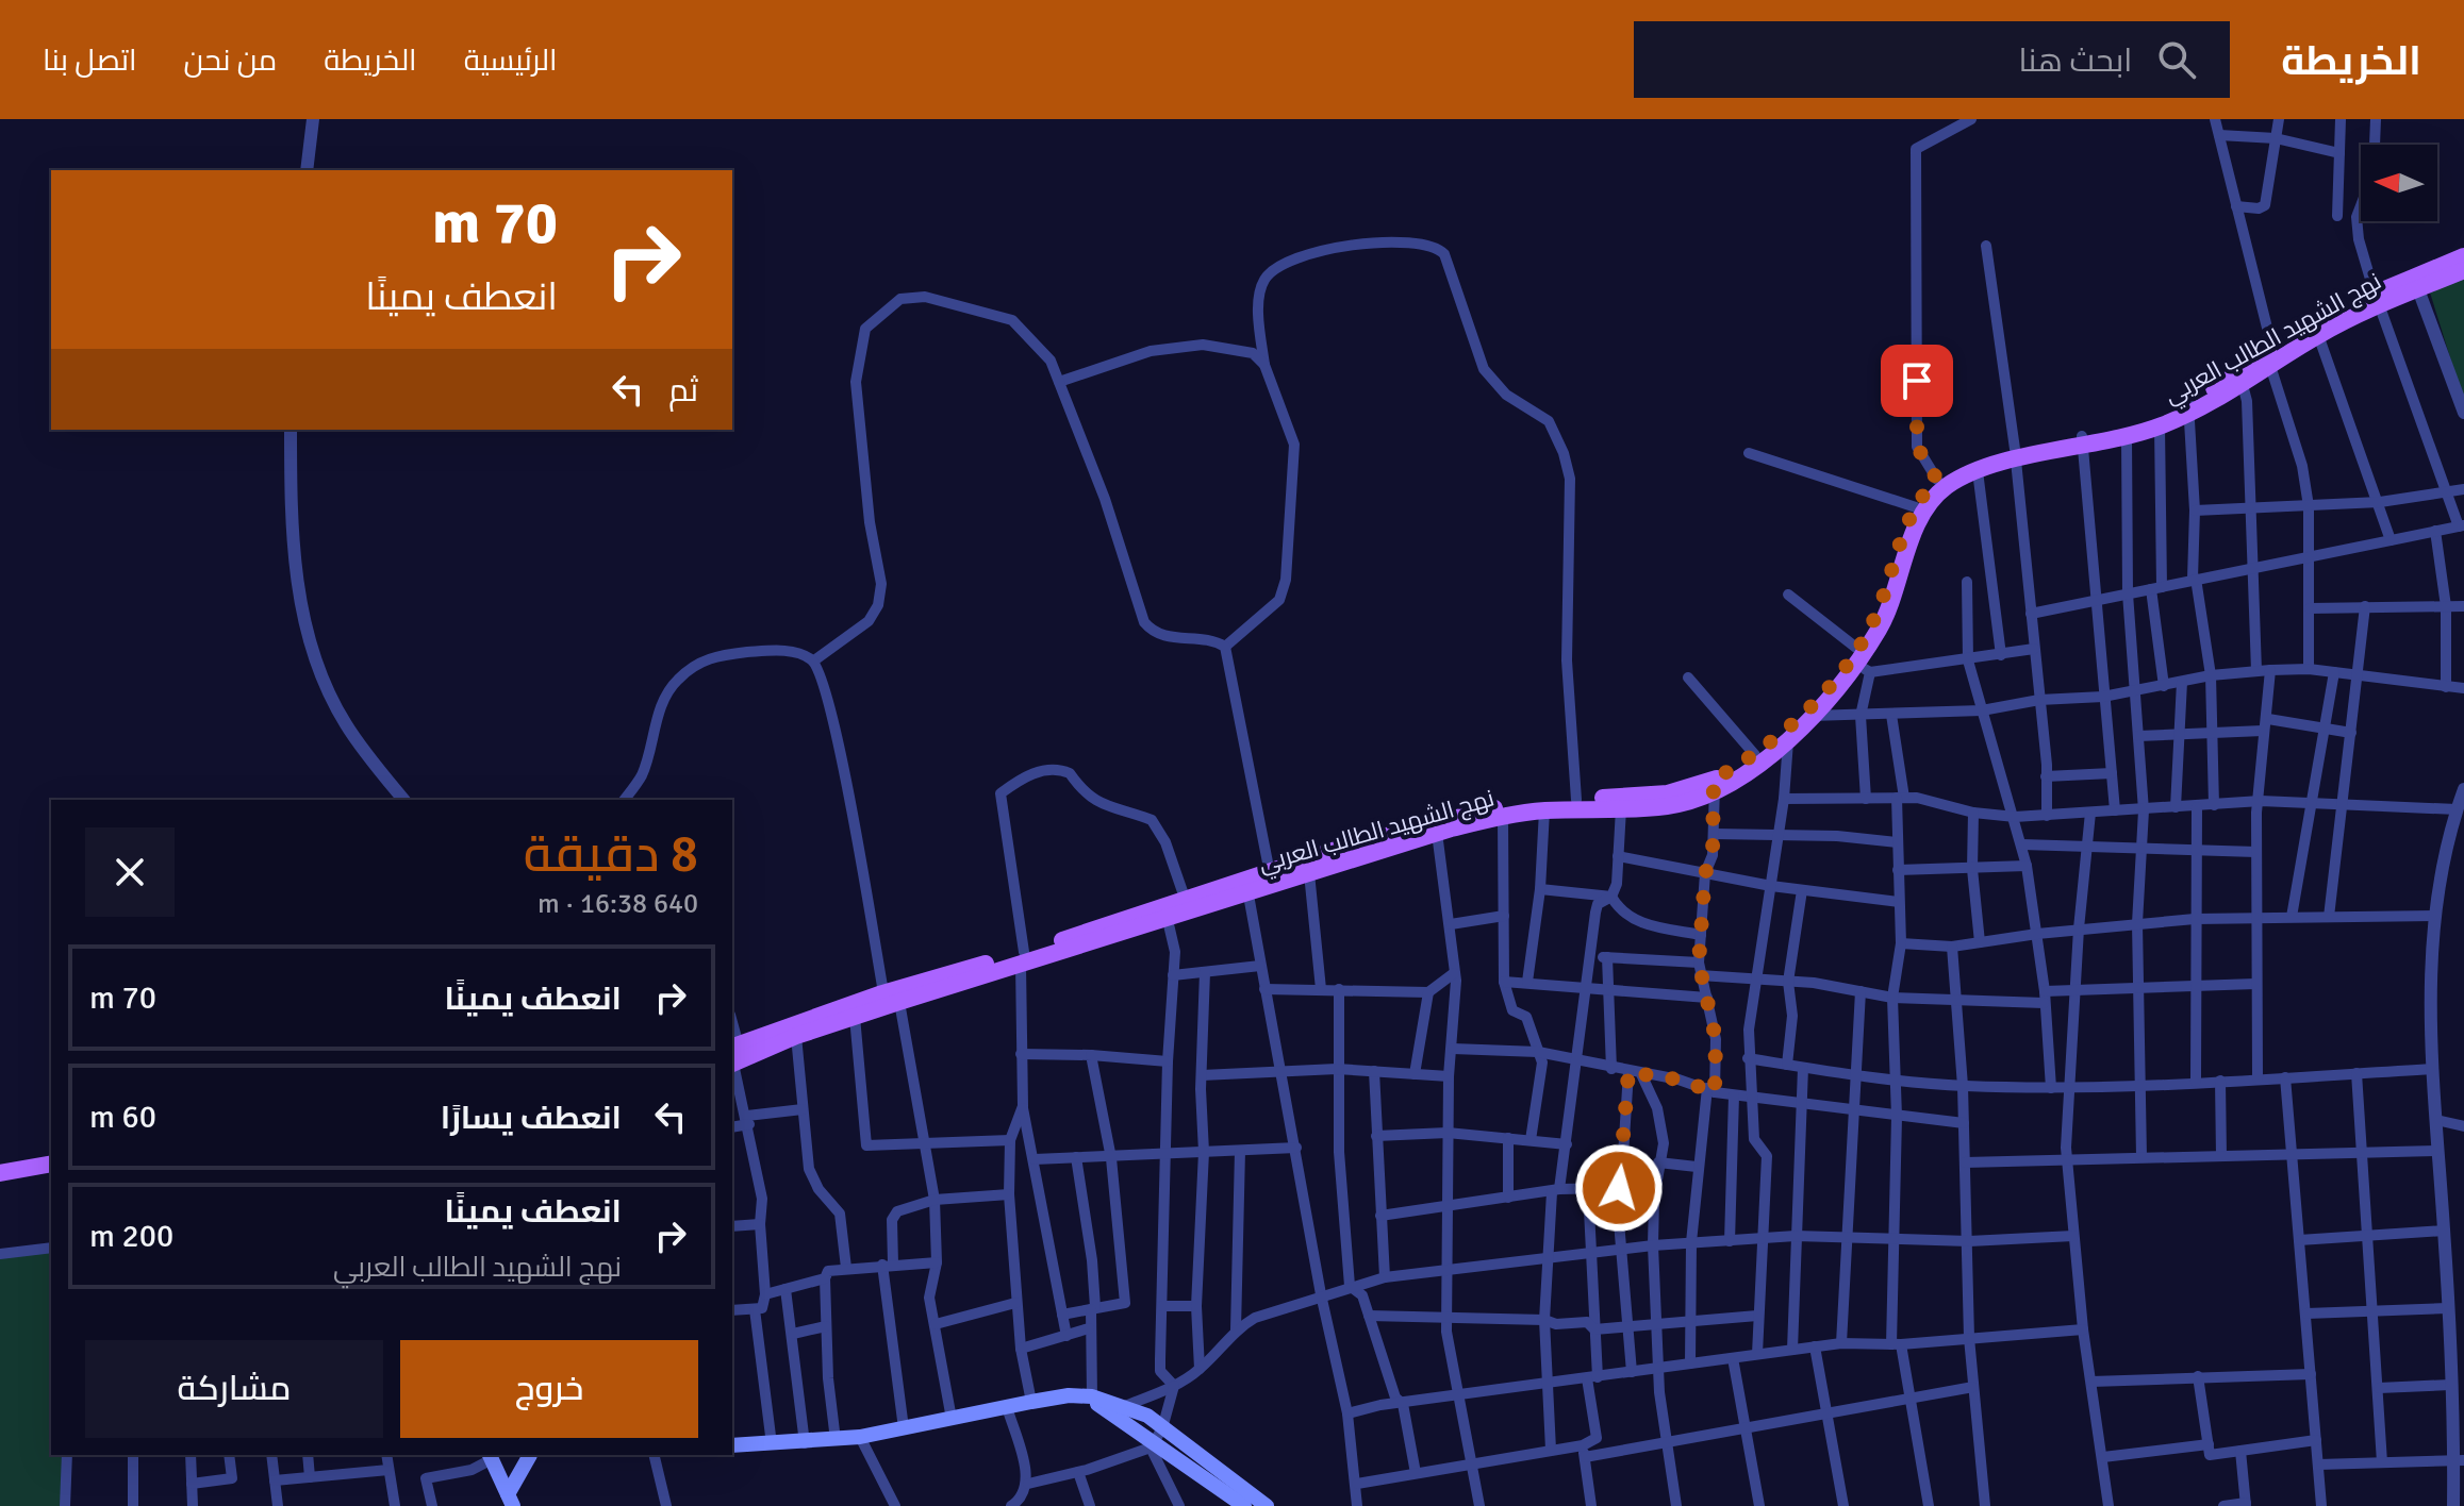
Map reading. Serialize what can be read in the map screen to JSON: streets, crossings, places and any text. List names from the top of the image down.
{
  "streets": {
    "main road": ["نهج الشهيد الطالب العربي"]
  },
  "north": "left",
  "page": {
    "header": "الخريطة",
    "search": "ابحث هنا",
    "nav": [
      "الرئيسية",
      "الخريطة",
      "من نحن",
      "اتصل بنا"
    ],
    "turn": ["70 m", "انعطف يمينًا"],
    "then": "ثم",
    "heading": ["8 دقيقة", "640 m · 16:38"],
    "list": [
      {
        "name": "انعطف يمينًا",
        "value": "70 m"
      },
      {
        "name": "انعطف يسارًا",
        "value": "60 m"
      },
      {
        "name": "انعطف يمينًا",
        "note": "نهج الشهيد الطالب العربي",
        "value": "200 m"
      }
    ],
    "buttons": ["خروج", "مشاركة"]
  }
}
